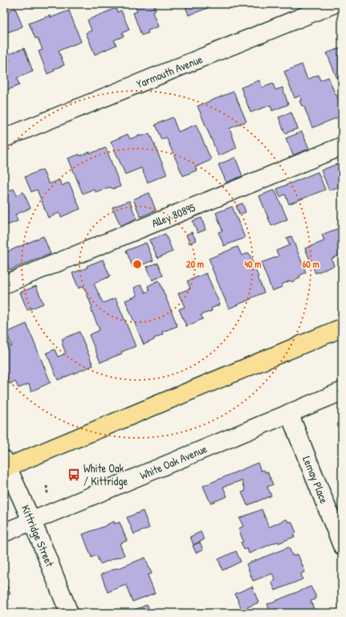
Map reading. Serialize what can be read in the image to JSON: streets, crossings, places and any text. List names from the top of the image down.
{
  "streets": {
    "street": [
      "Yarmouth Avenue",
      "Alley 80895",
      "White Oak Avenue",
      "Lemay Place",
      "Kittridge Street"
    ]
  },
  "crossings": [
    ["White Oak Avenue", "Lemay Place"],
    ["White Oak Avenue", "Kittridge Street"]
  ],
  "places": {
    "bus stop": ["White Oak / Kittridge"]
  },
  "rings": ["20 m", "40 m", "60 m"]
}
